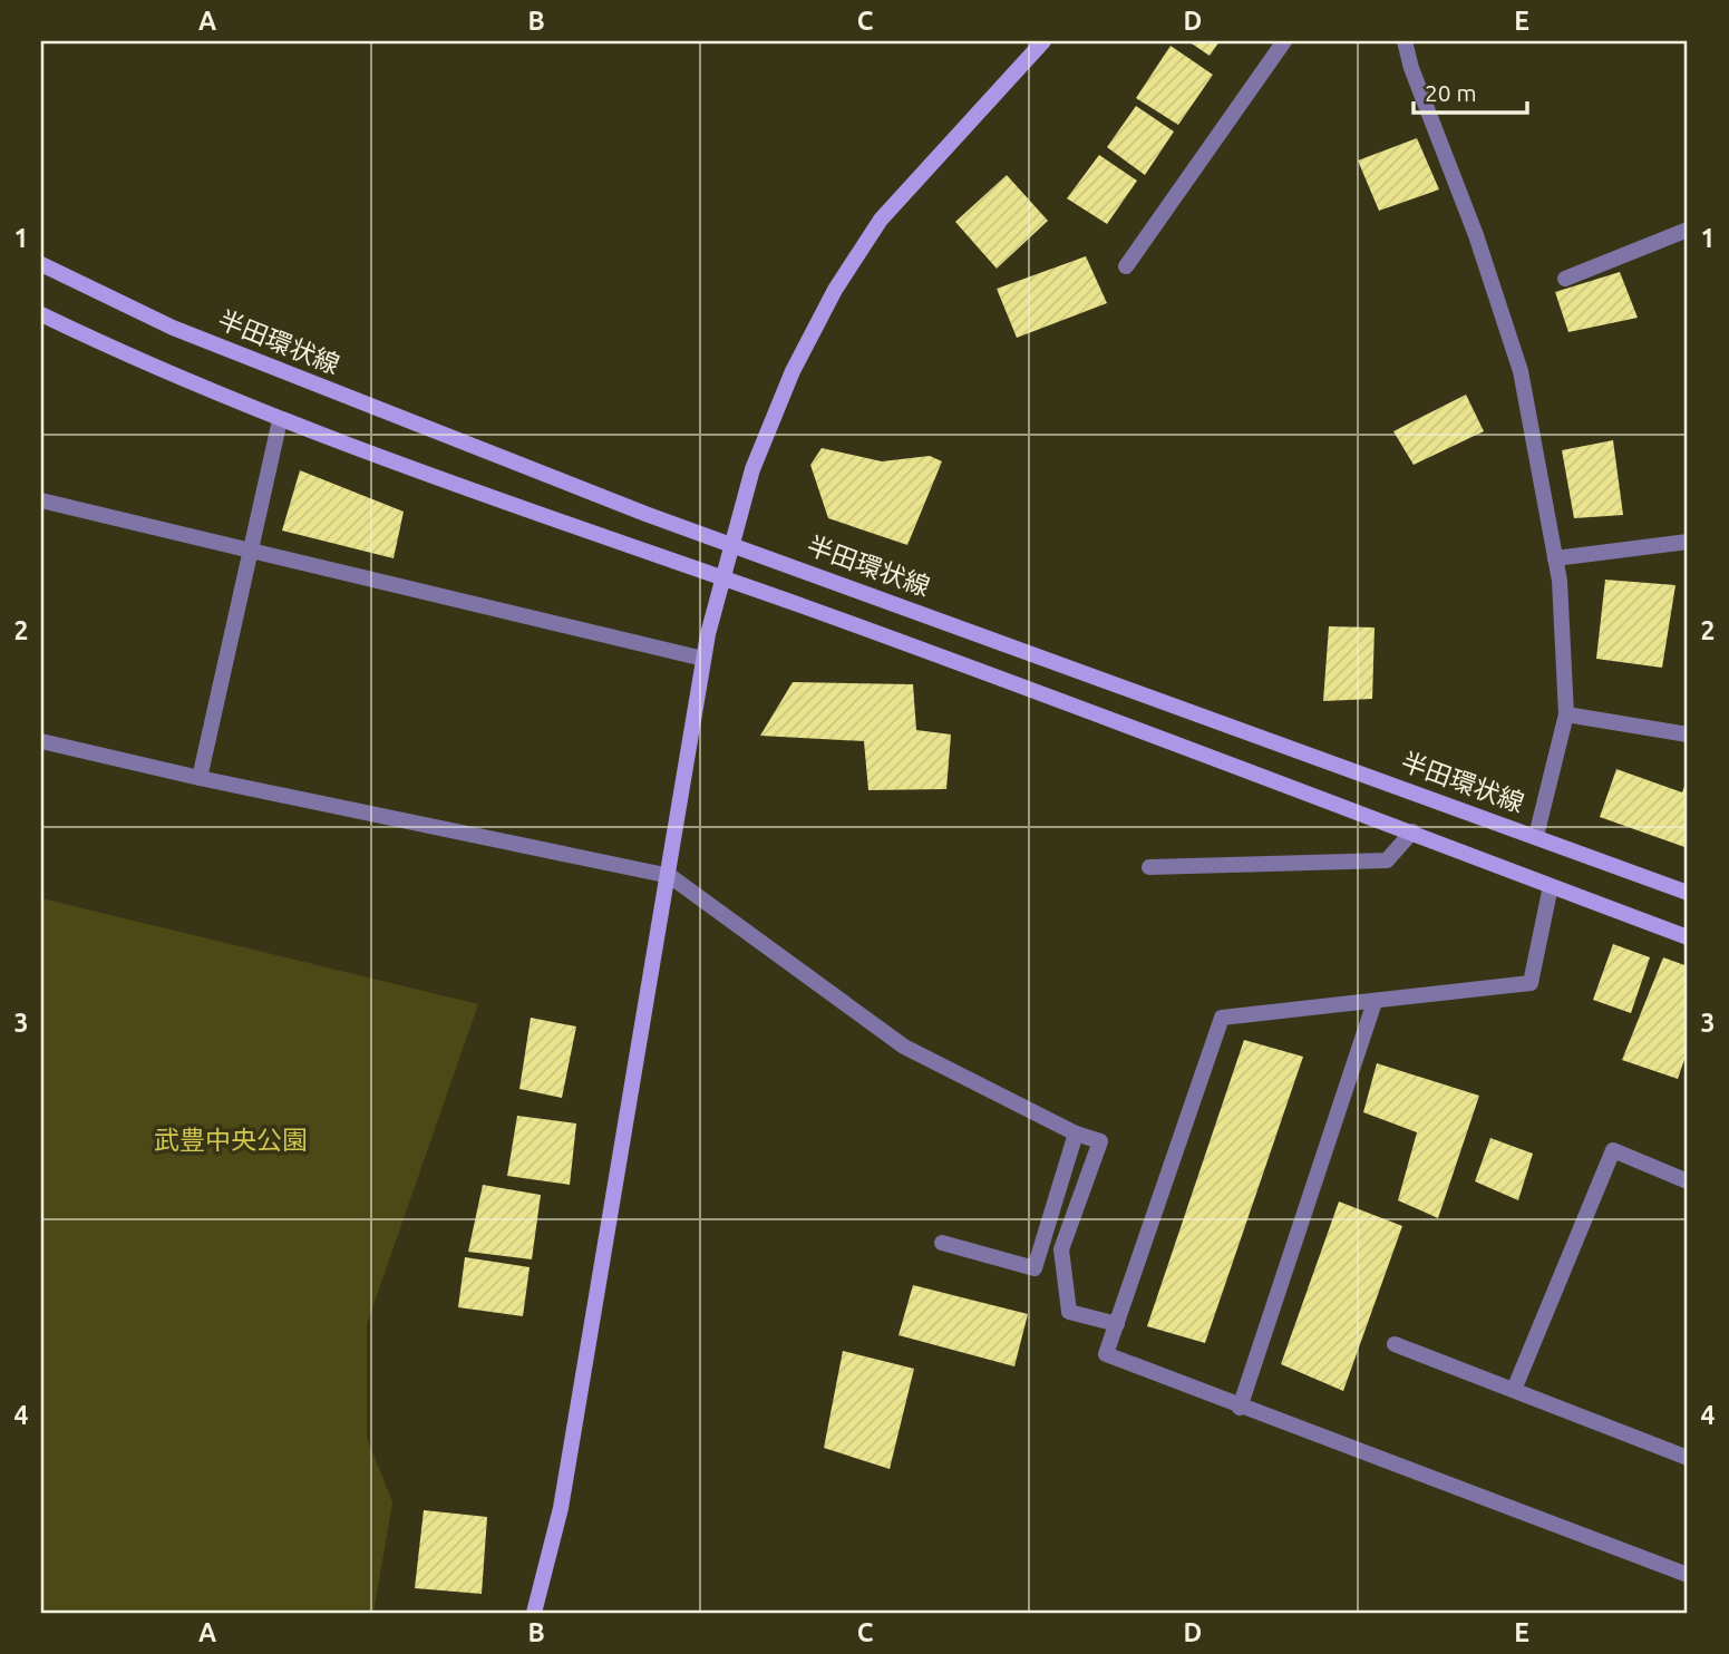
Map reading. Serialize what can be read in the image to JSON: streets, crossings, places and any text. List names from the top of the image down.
{
  "streets": {
    "main road": ["半田環状線"]
  },
  "parks": ["武豊中央公園"],
  "scale_bar": "20 m",
  "grid": {
    "columns": [
      "A",
      "B",
      "C",
      "D",
      "E"
    ],
    "rows": [
      "1",
      "2",
      "3",
      "4"
    ]
  }
}
